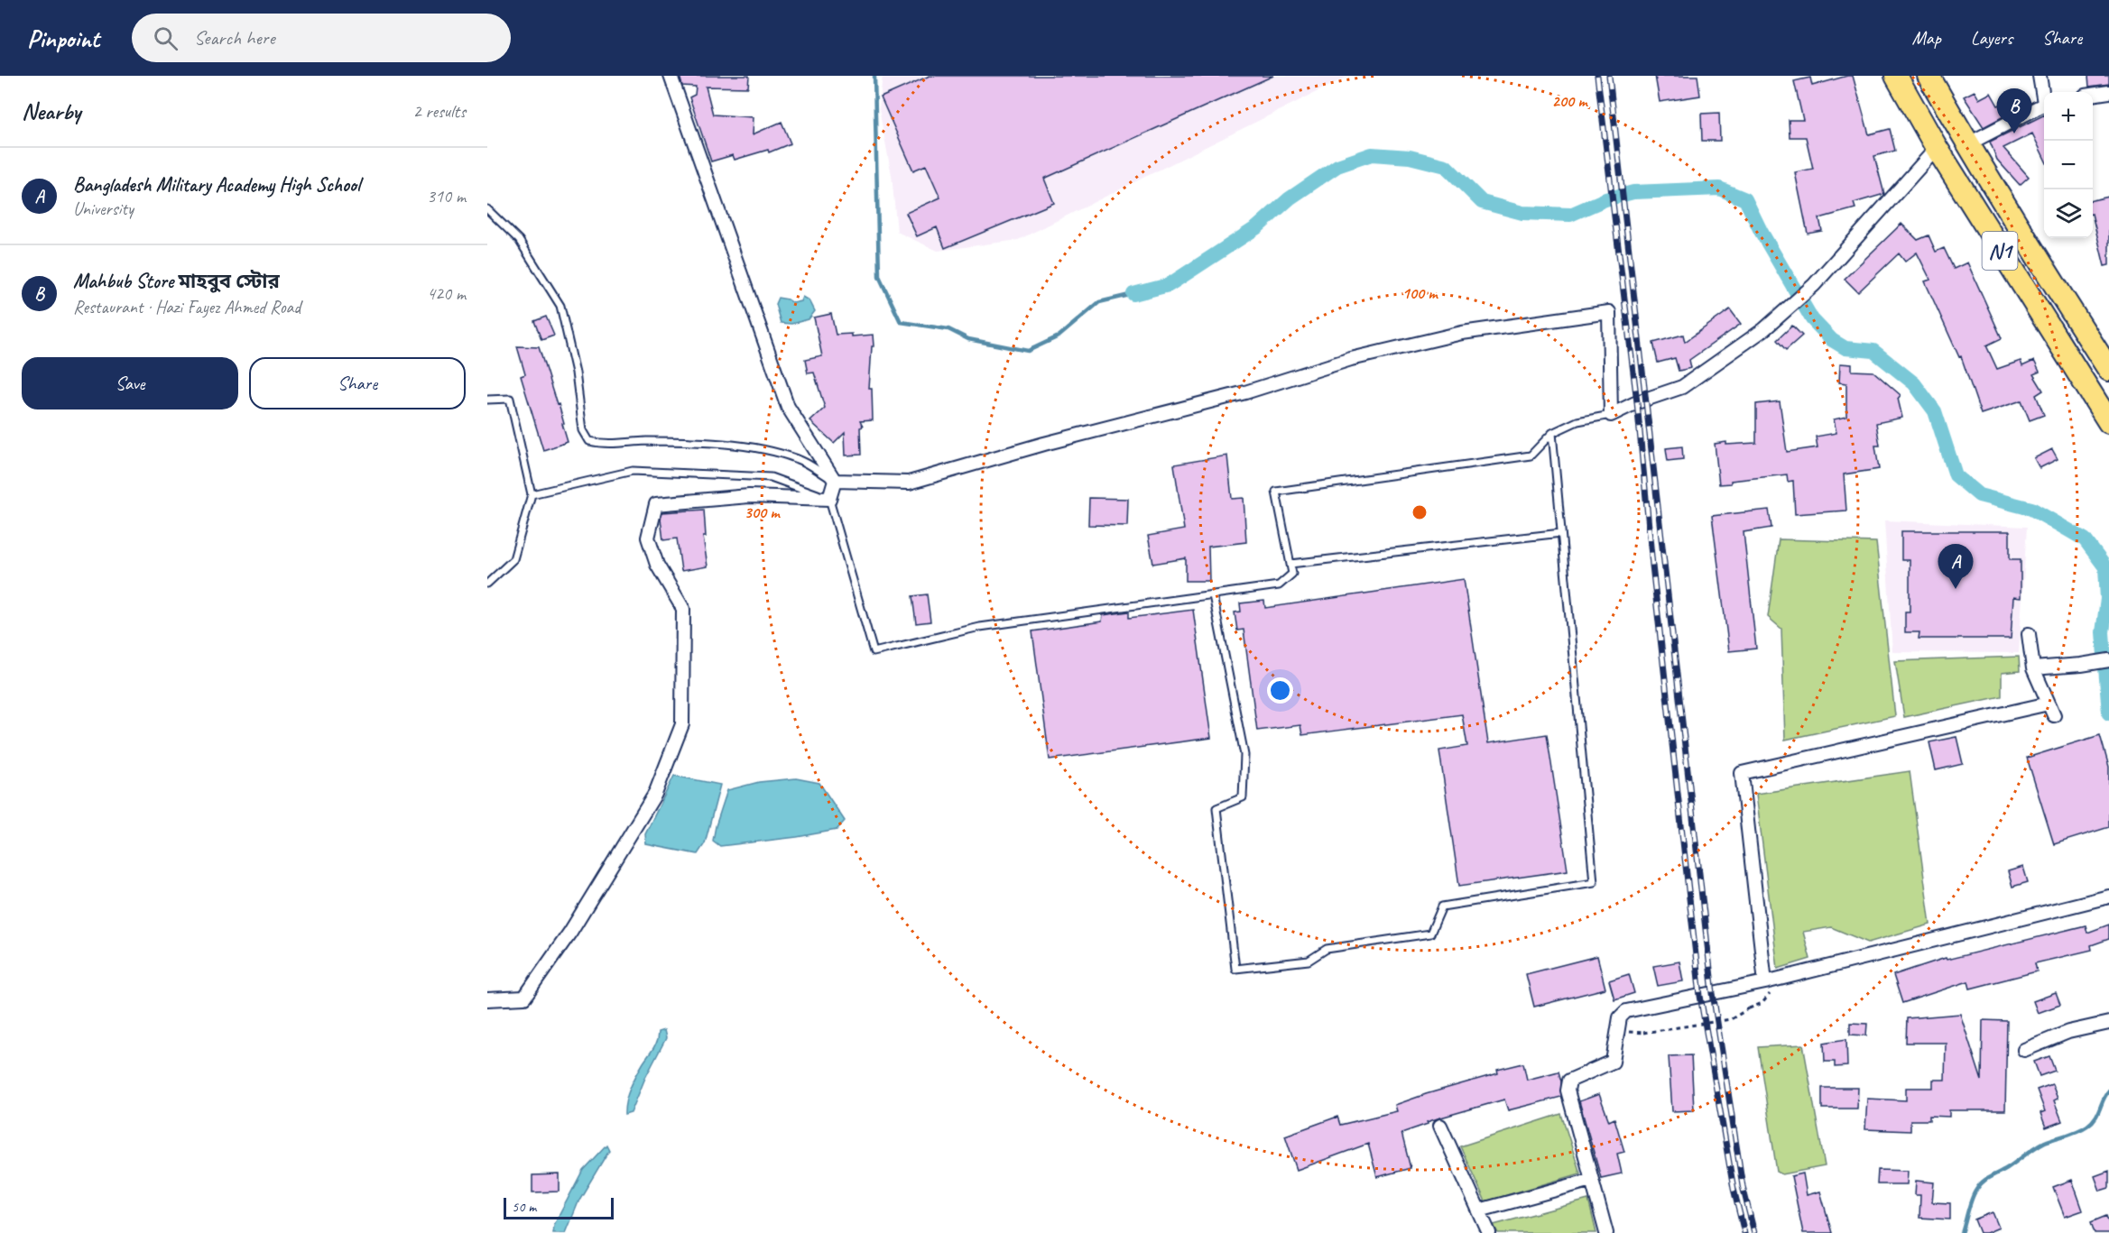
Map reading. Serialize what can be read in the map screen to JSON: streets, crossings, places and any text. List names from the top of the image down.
{
  "streets": {
    "highway": ["N1"]
  },
  "scale_bar": "50 m",
  "page": {
    "header": "Pinpoint",
    "search": "Search here",
    "nav": ["Map", "Layers", "Share"],
    "heading": ["Nearby", "2 results"],
    "pins": ["B", "A"],
    "map_buttons": ["+", "−"],
    "list": [
      {
        "mark": "A",
        "name": "Bangladesh Military Academy High School",
        "note": "University",
        "value": "310 m"
      },
      {
        "mark": "B",
        "name": "Mahbub Store মাহবুব স্টোর",
        "note": "Restaurant · Hazi Fayez Ahmed Road",
        "value": "420 m"
      }
    ],
    "buttons": ["Save", "Share"],
    "scale": "50 m"
  },
  "rings": ["200 m", "100 m", "300 m"]
}
